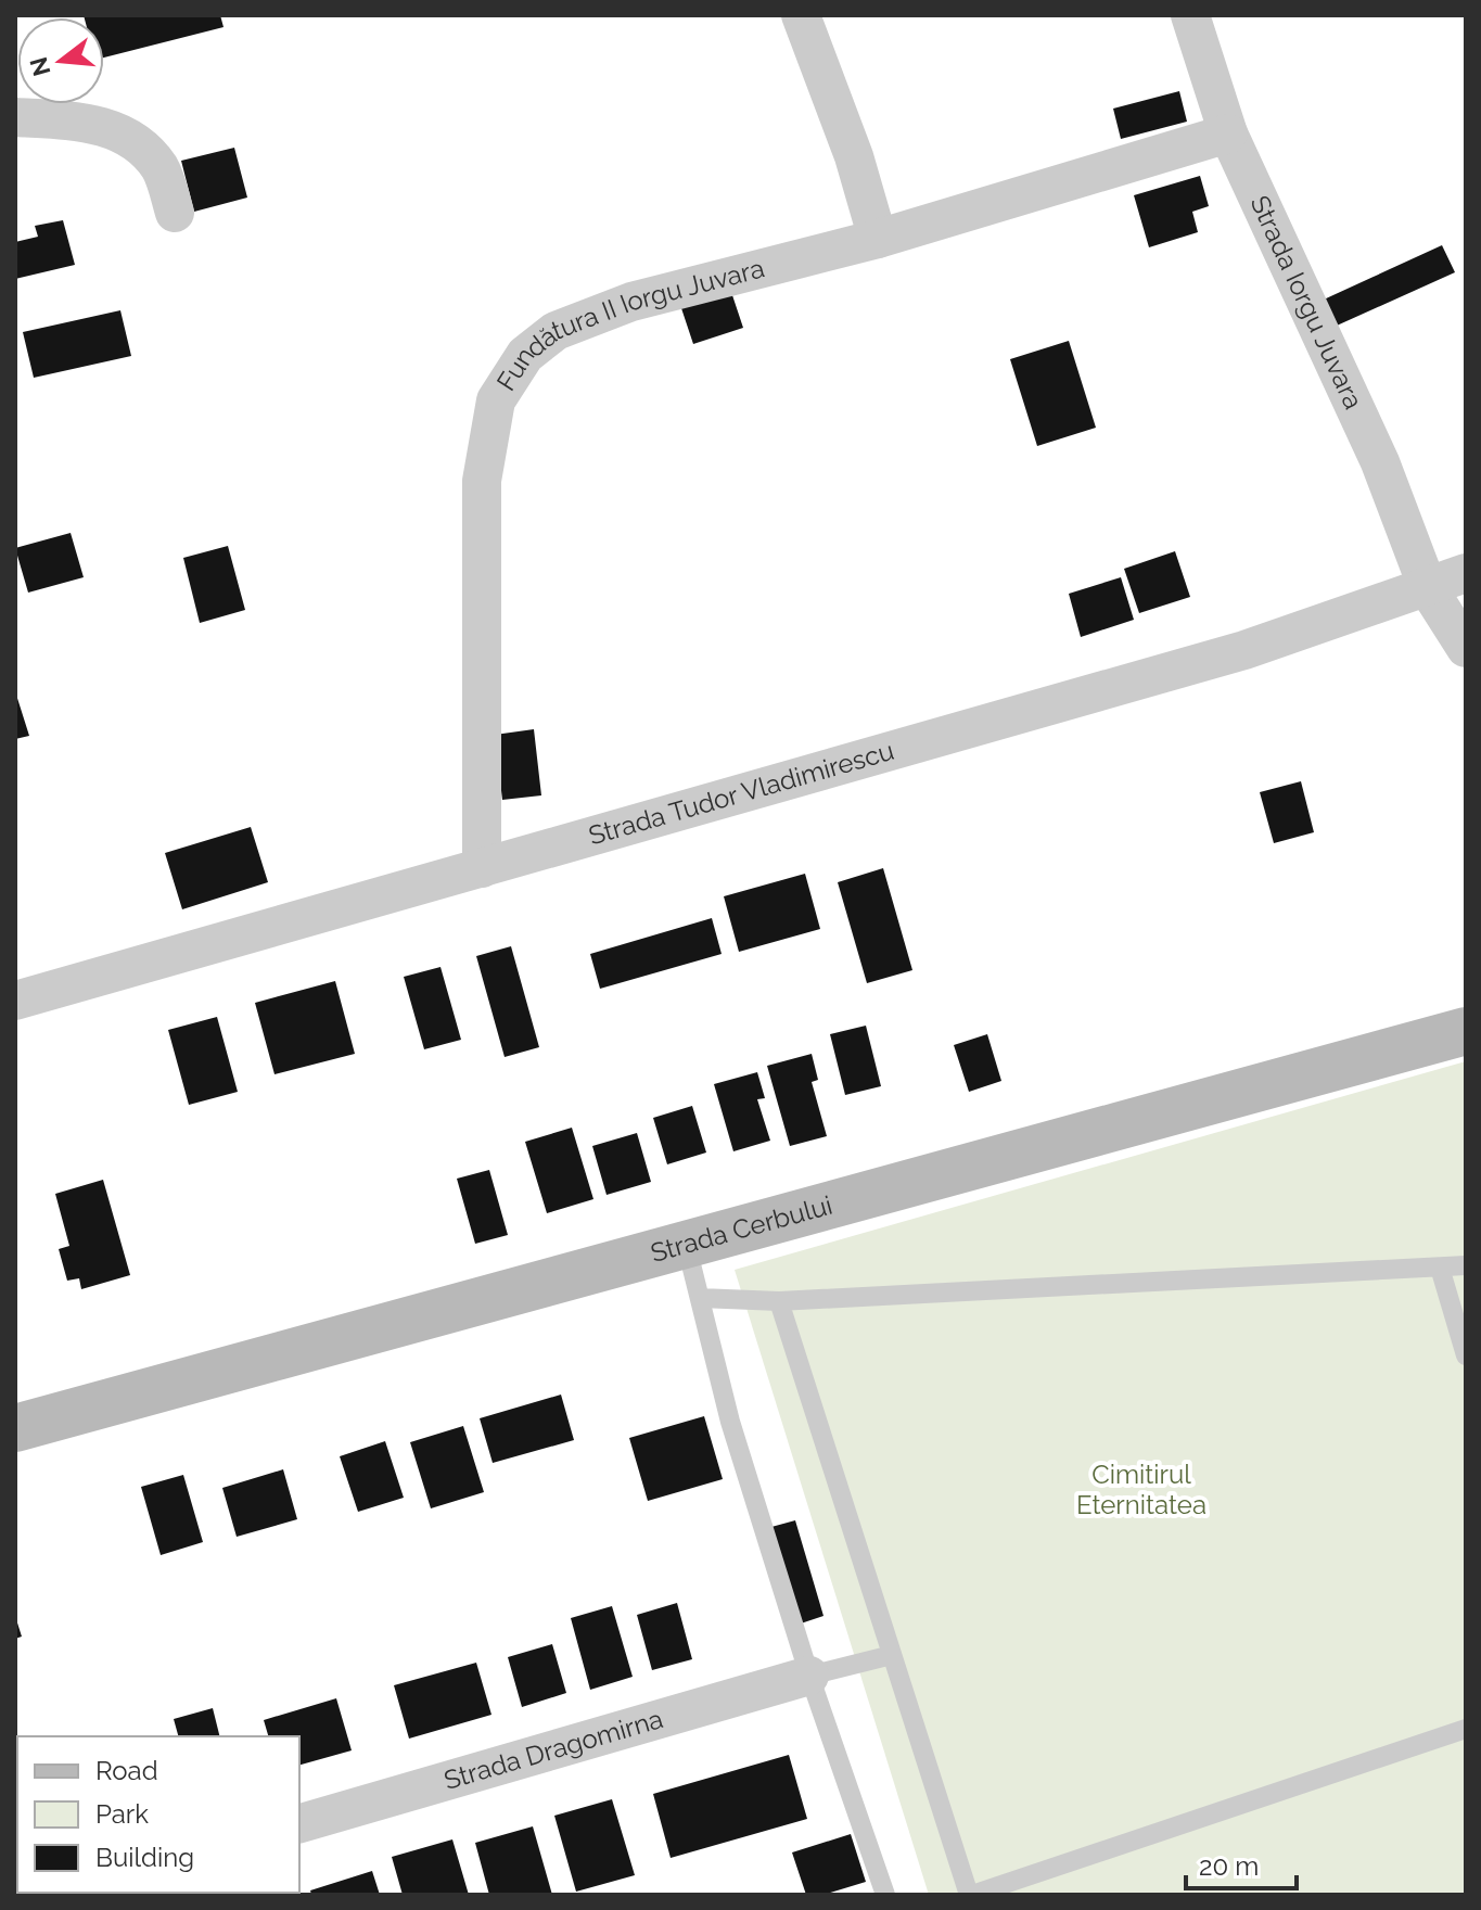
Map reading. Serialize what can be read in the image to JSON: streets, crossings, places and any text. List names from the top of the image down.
{
  "streets": {
    "street": [
      "Strada Iorgu Juvara",
      "Fundătura II Iorgu Juvara",
      "Strada Tudor Vladimirescu",
      "Strada Cerbului",
      "Strada Dragomirna"
    ]
  },
  "crossings": [
    ["Strada Iorgu Juvara", "Fundătura II Iorgu Juvara"],
    ["Strada Iorgu Juvara", "Strada Tudor Vladimirescu"],
    ["Fundătura II Iorgu Juvara", "Strada Tudor Vladimirescu"]
  ],
  "parks": ["Cimitirul Eternitatea"],
  "legend": ["Road", "Park", "Building"],
  "scale_bar": "20 m",
  "north": "left"
}
